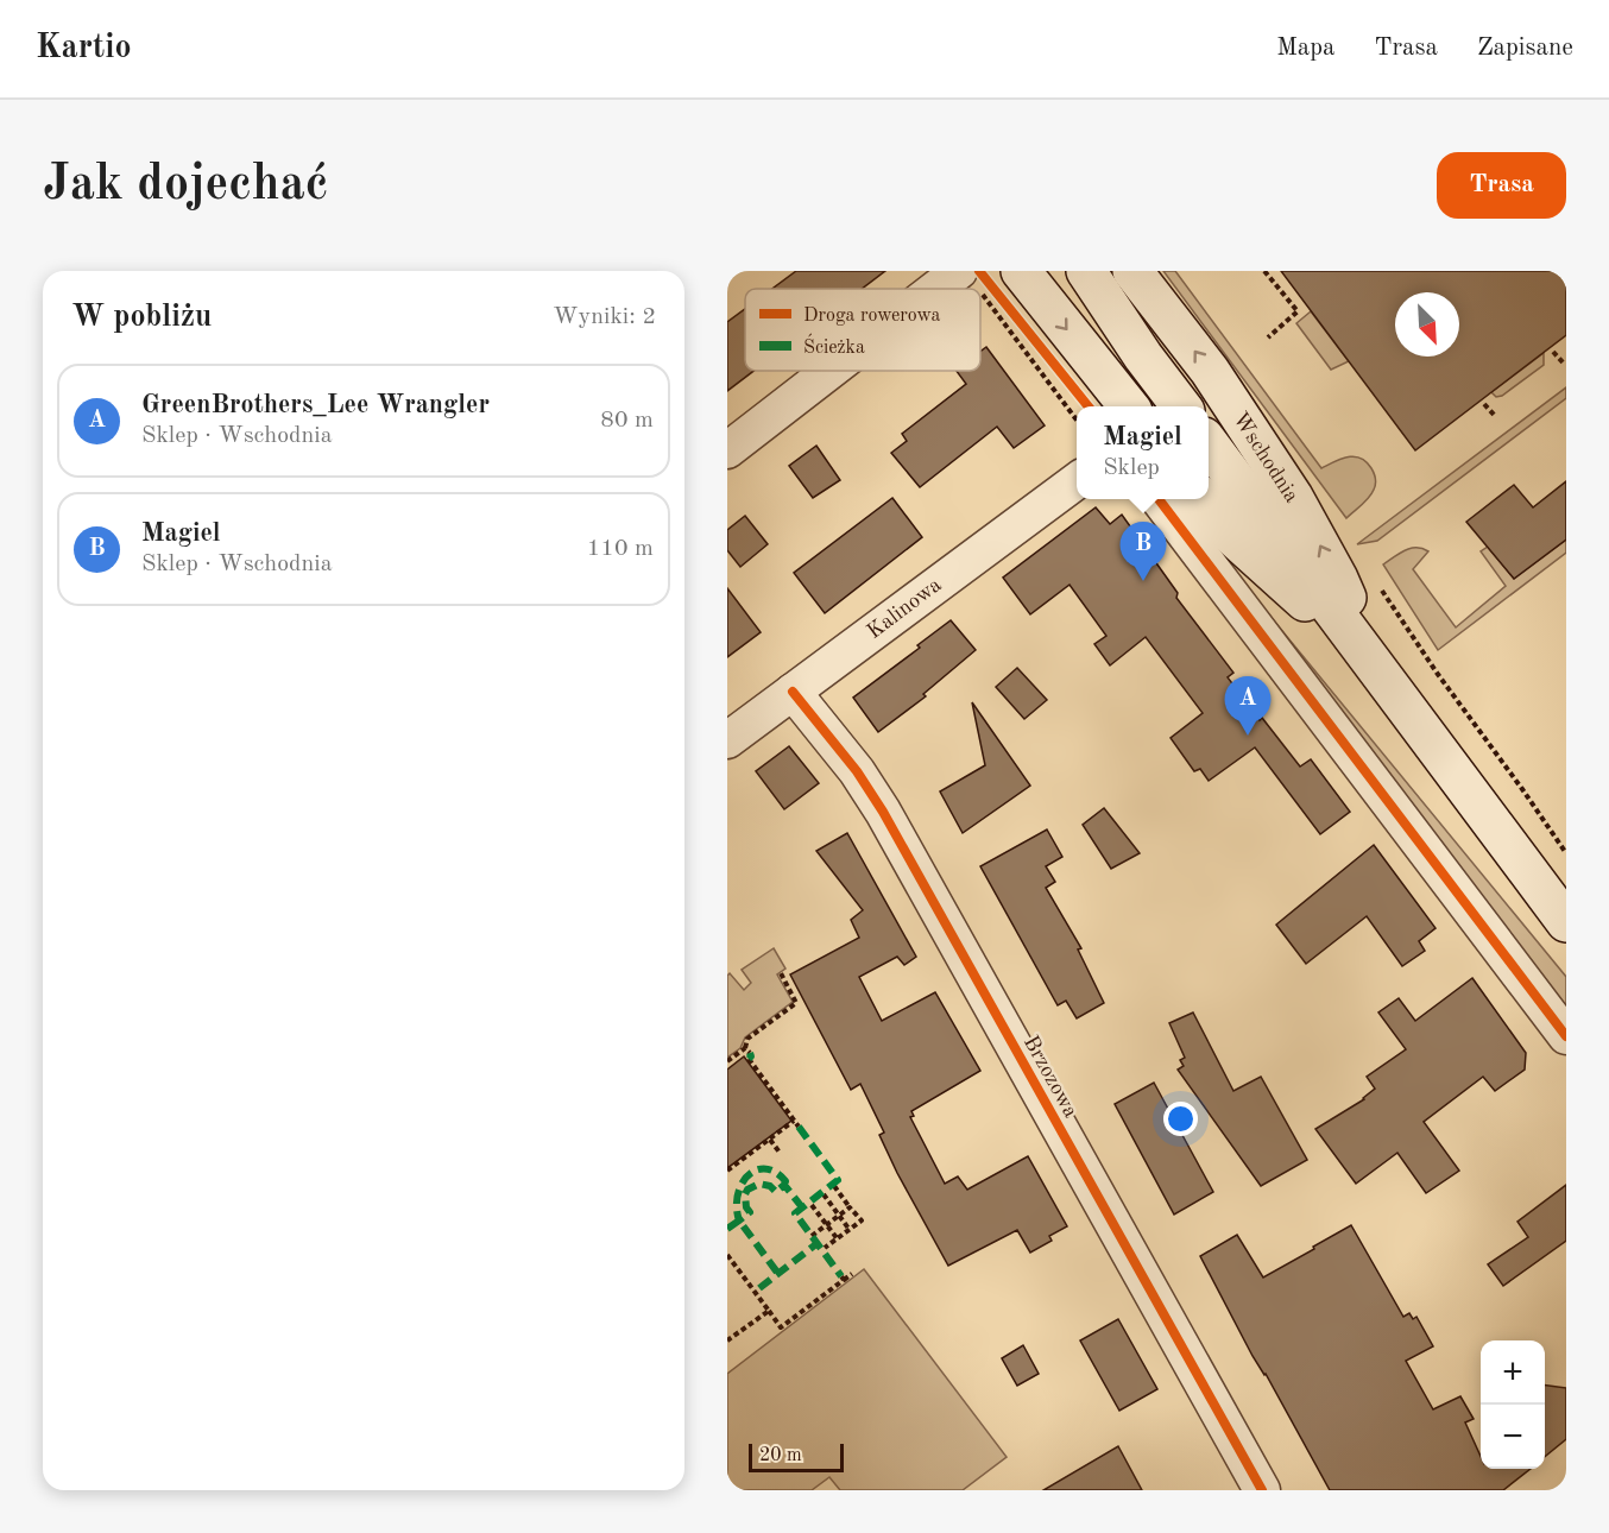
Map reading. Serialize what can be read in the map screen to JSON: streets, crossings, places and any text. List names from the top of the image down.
{
  "streets": {
    "street": ["Wschodnia", "Kalinowa", "Brzozowa"]
  },
  "crossings": [
    ["Kalinowa", "Brzozowa"]
  ],
  "legend": ["Droga rowerowa", "Ścieżka"],
  "scale_bar": "20 m",
  "north": "bottom right",
  "page": {
    "header": "Kartio",
    "nav": ["Mapa", "Trasa", "Zapisane"],
    "buttons": "Trasa",
    "title": "Jak dojechać",
    "heading": ["W pobliżu", "Wyniki: 2"],
    "list": [
      {
        "mark": "A",
        "name": "GreenBrothers_Lee Wrangler",
        "note": "Sklep · Wschodnia",
        "value": "80 m"
      },
      {
        "mark": "B",
        "name": "Magiel",
        "note": "Sklep · Wschodnia",
        "value": "110 m"
      }
    ],
    "popup": ["Magiel", "Sklep"],
    "pins": ["B", "A"],
    "map_buttons": ["+", "−"],
    "scale": "20 m"
  }
}
